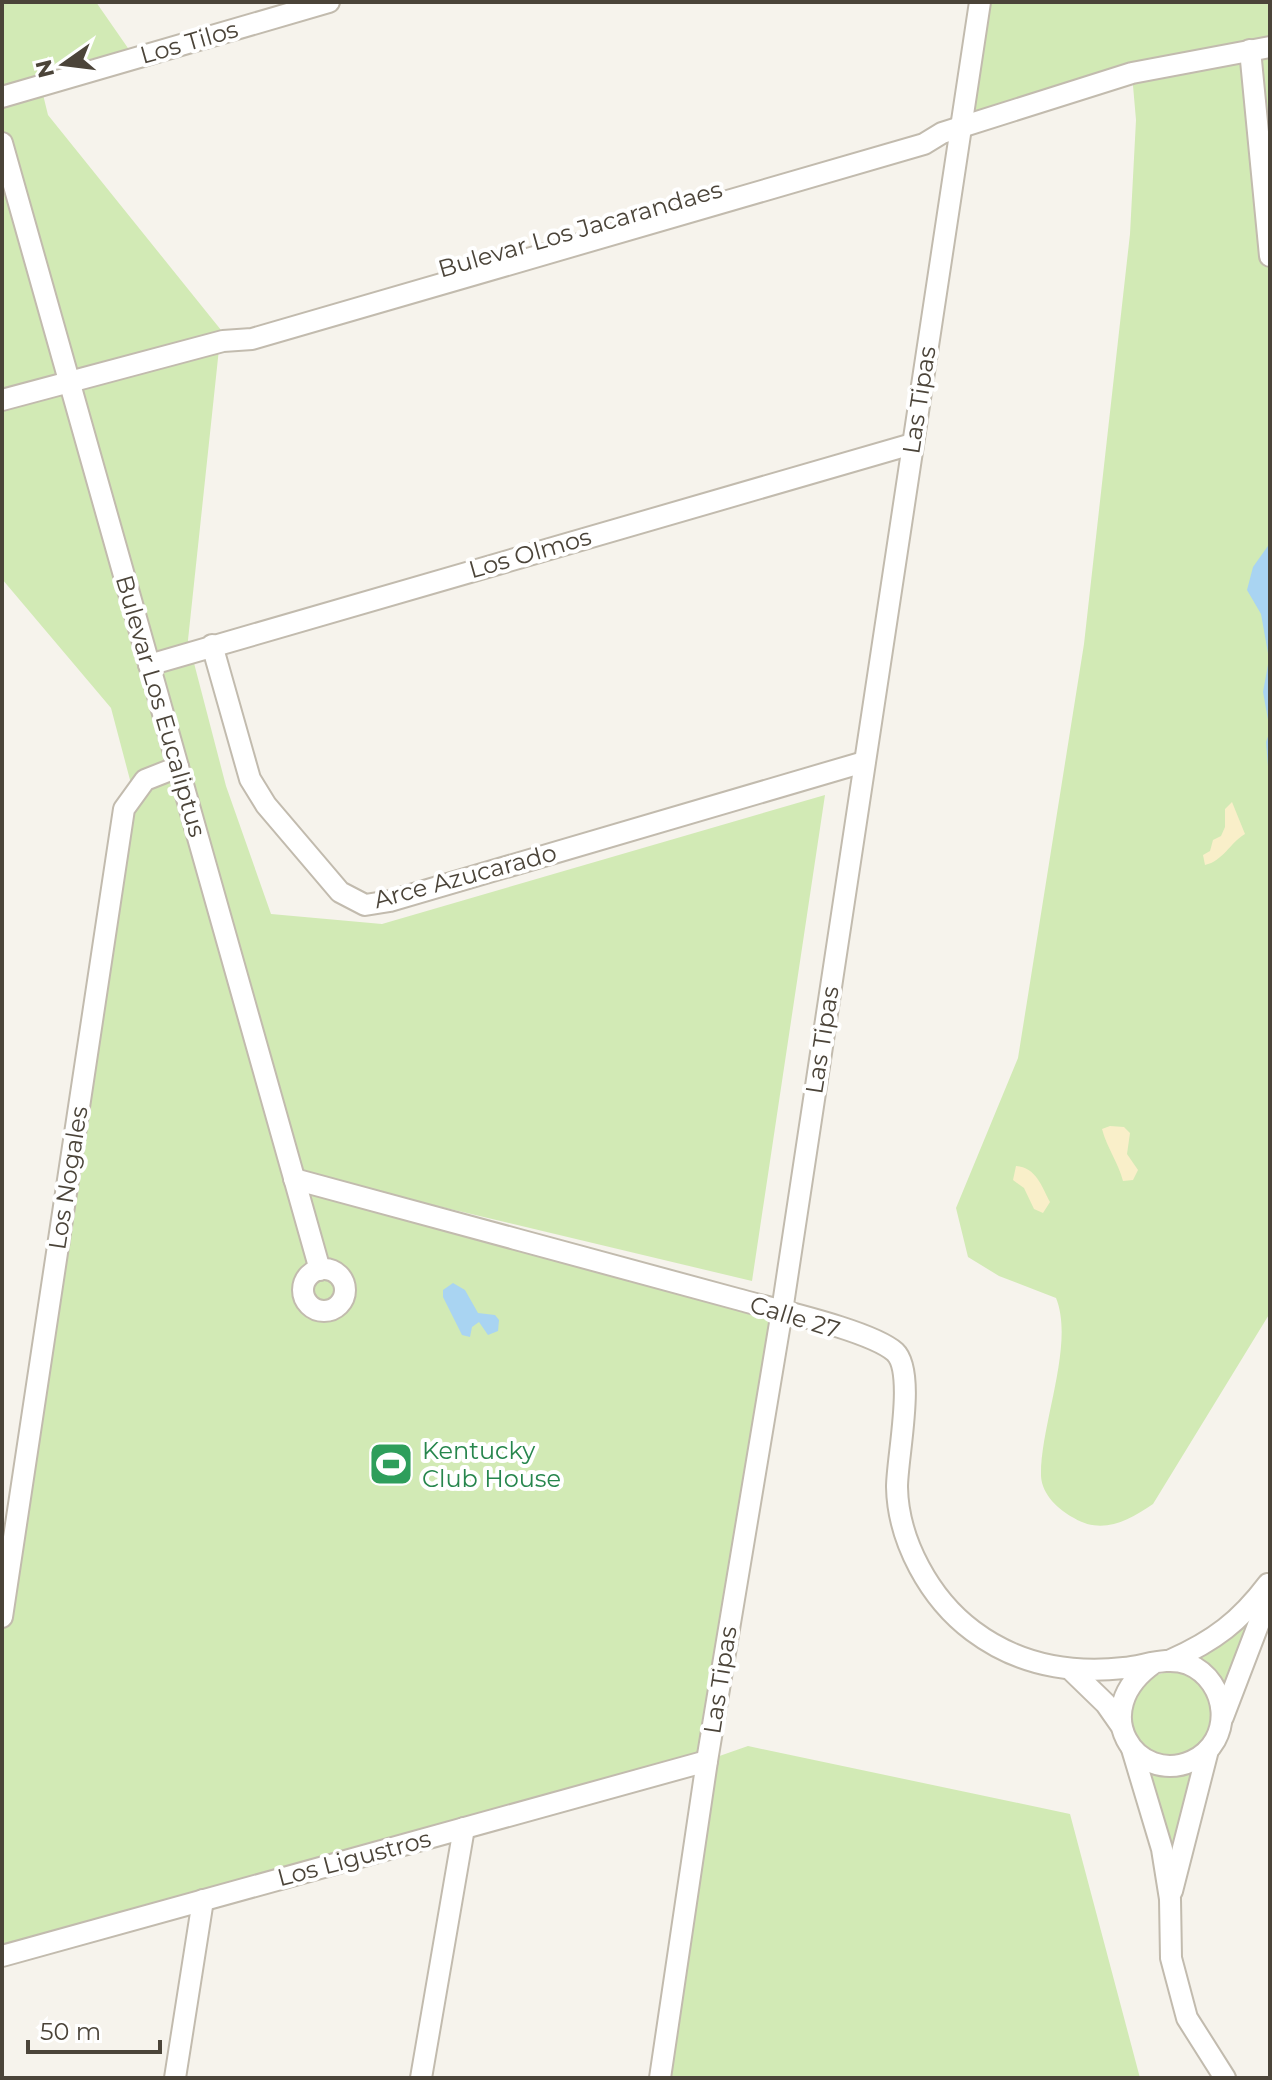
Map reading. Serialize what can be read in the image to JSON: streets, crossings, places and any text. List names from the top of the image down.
{
  "streets": {
    "street": [
      "Los Tilos",
      "Bulevar Los Jacarandaes",
      "Las Tipas",
      "Los Olmos",
      "Bulevar Los Eucaliptus",
      "Arce Azucarado",
      "Los Nogales",
      "Calle 27",
      "Los Ligustros"
    ]
  },
  "crossings": [
    ["Bulevar Los Jacarandaes", "Las Tipas"],
    ["Bulevar Los Jacarandaes", "Bulevar Los Eucaliptus"],
    ["Las Tipas", "Los Olmos"],
    ["Las Tipas", "Arce Azucarado"],
    ["Las Tipas", "Calle 27"],
    ["Las Tipas", "Los Ligustros"],
    ["Los Olmos", "Bulevar Los Eucaliptus"],
    ["Los Olmos", "Arce Azucarado"],
    ["Bulevar Los Eucaliptus", "Los Nogales"],
    ["Bulevar Los Eucaliptus", "Calle 27"]
  ],
  "places": {
    "sports": ["Kentucky Club House"]
  },
  "scale_bar": "50 m",
  "north": "left"
}
